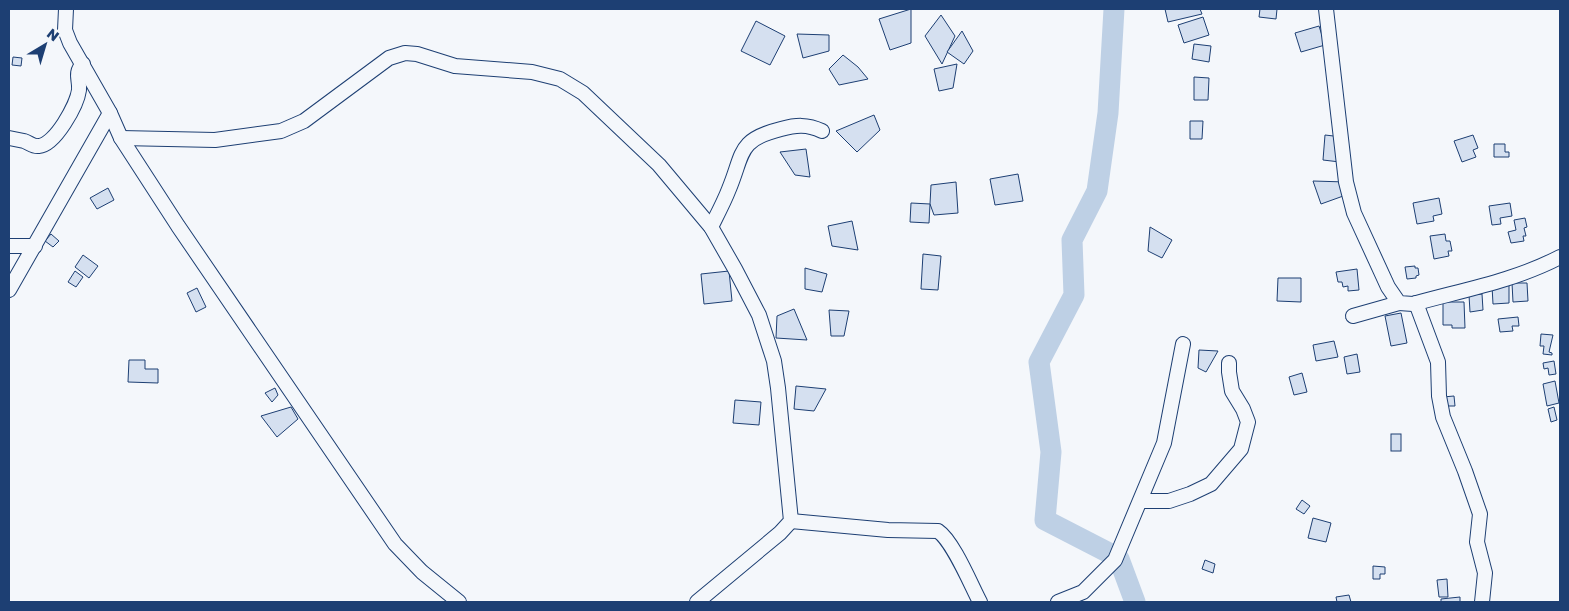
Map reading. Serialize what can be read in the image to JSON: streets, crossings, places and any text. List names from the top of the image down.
{
  "north": "top right"
}
